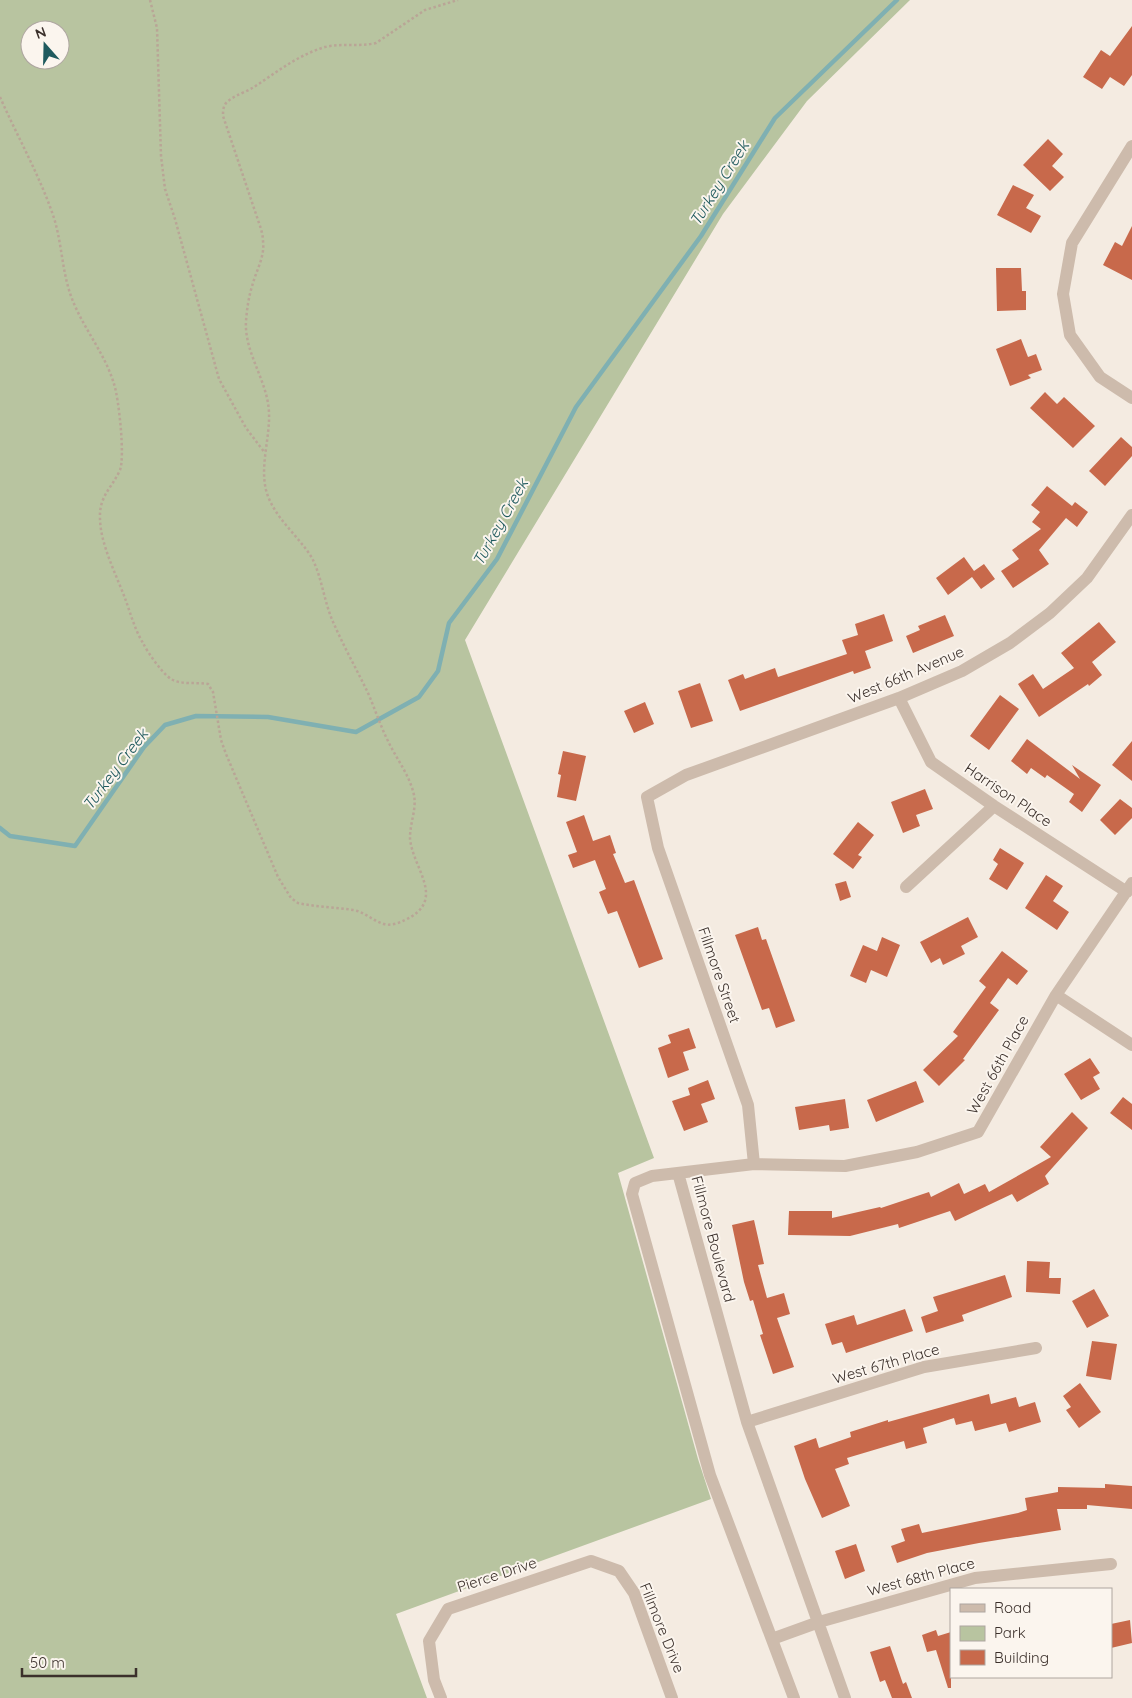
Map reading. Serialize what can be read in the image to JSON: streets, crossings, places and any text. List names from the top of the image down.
{
  "streets": {
    "street": [
      "West 66th Avenue",
      "Harrison Place",
      "Fillmore Street",
      "West 66th Place",
      "Fillmore Boulevard",
      "West 67th Place",
      "Pierce Drive",
      "West 68th Place",
      "Fillmore Drive"
    ]
  },
  "crossings": [
    ["West 66th Avenue", "Harrison Place"],
    ["West 66th Avenue", "Fillmore Street"],
    ["Harrison Place", "West 66th Place"],
    ["Fillmore Street", "West 66th Place"],
    ["West 66th Place", "Fillmore Boulevard"],
    ["Fillmore Boulevard", "West 67th Place"],
    ["Fillmore Boulevard", "West 68th Place"],
    ["Pierce Drive", "Fillmore Drive"]
  ],
  "water": ["Turkey Creek"],
  "legend": ["Road", "Park", "Building"],
  "scale_bar": "50 m",
  "north": "top"
}
